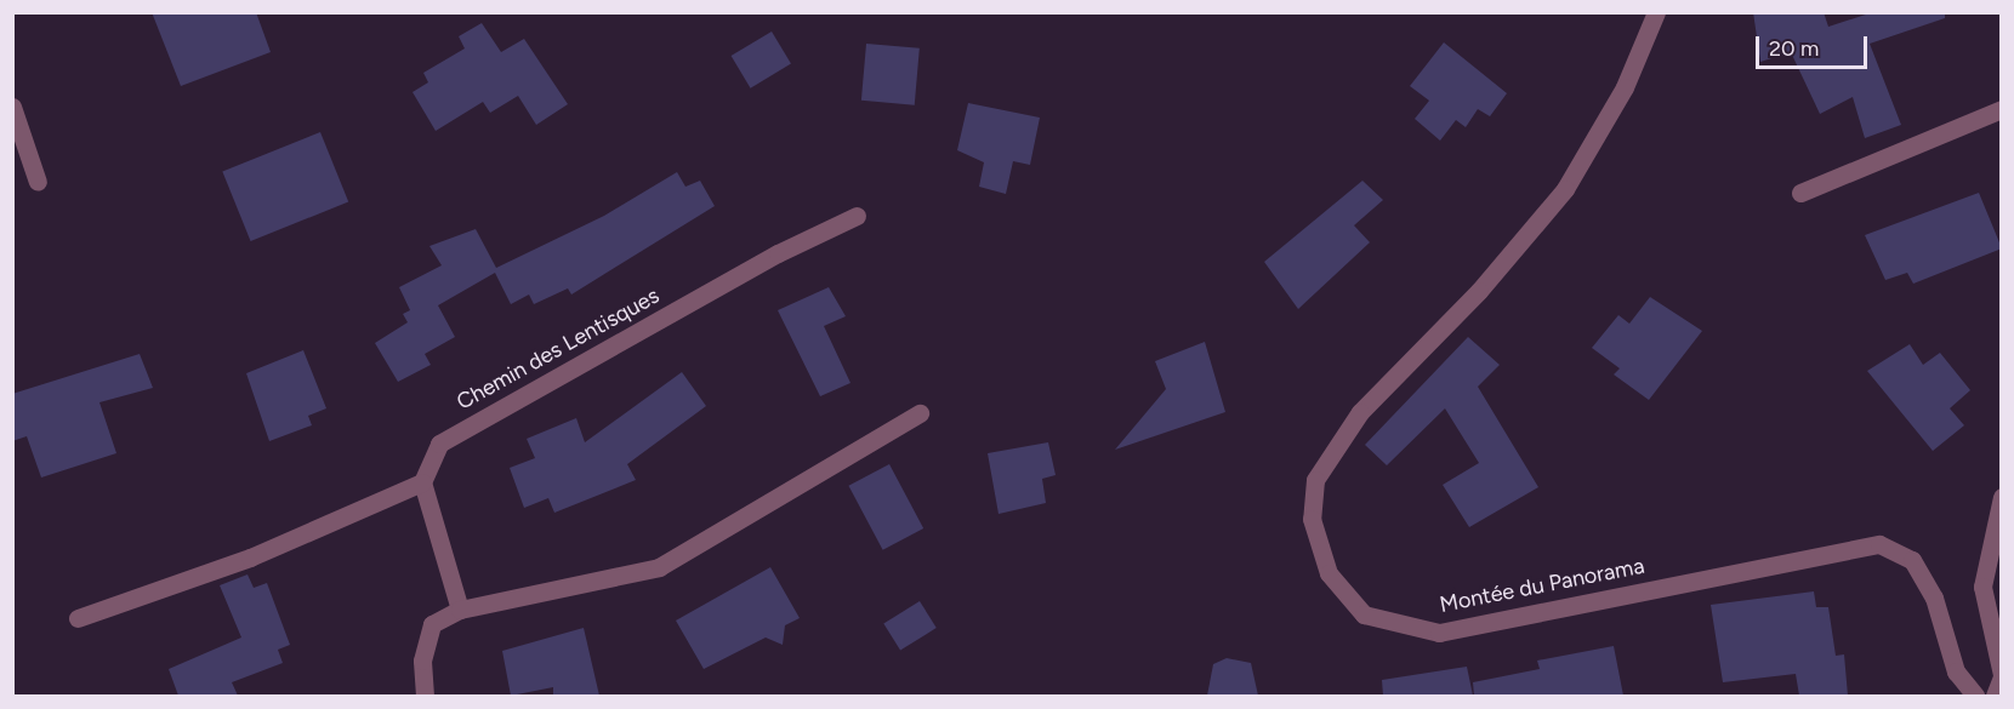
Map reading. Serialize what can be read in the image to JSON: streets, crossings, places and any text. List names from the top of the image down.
{
  "streets": {
    "street": ["Chemin des Lentisques", "Montée du Panorama"]
  },
  "scale_bar": "20 m"
}
